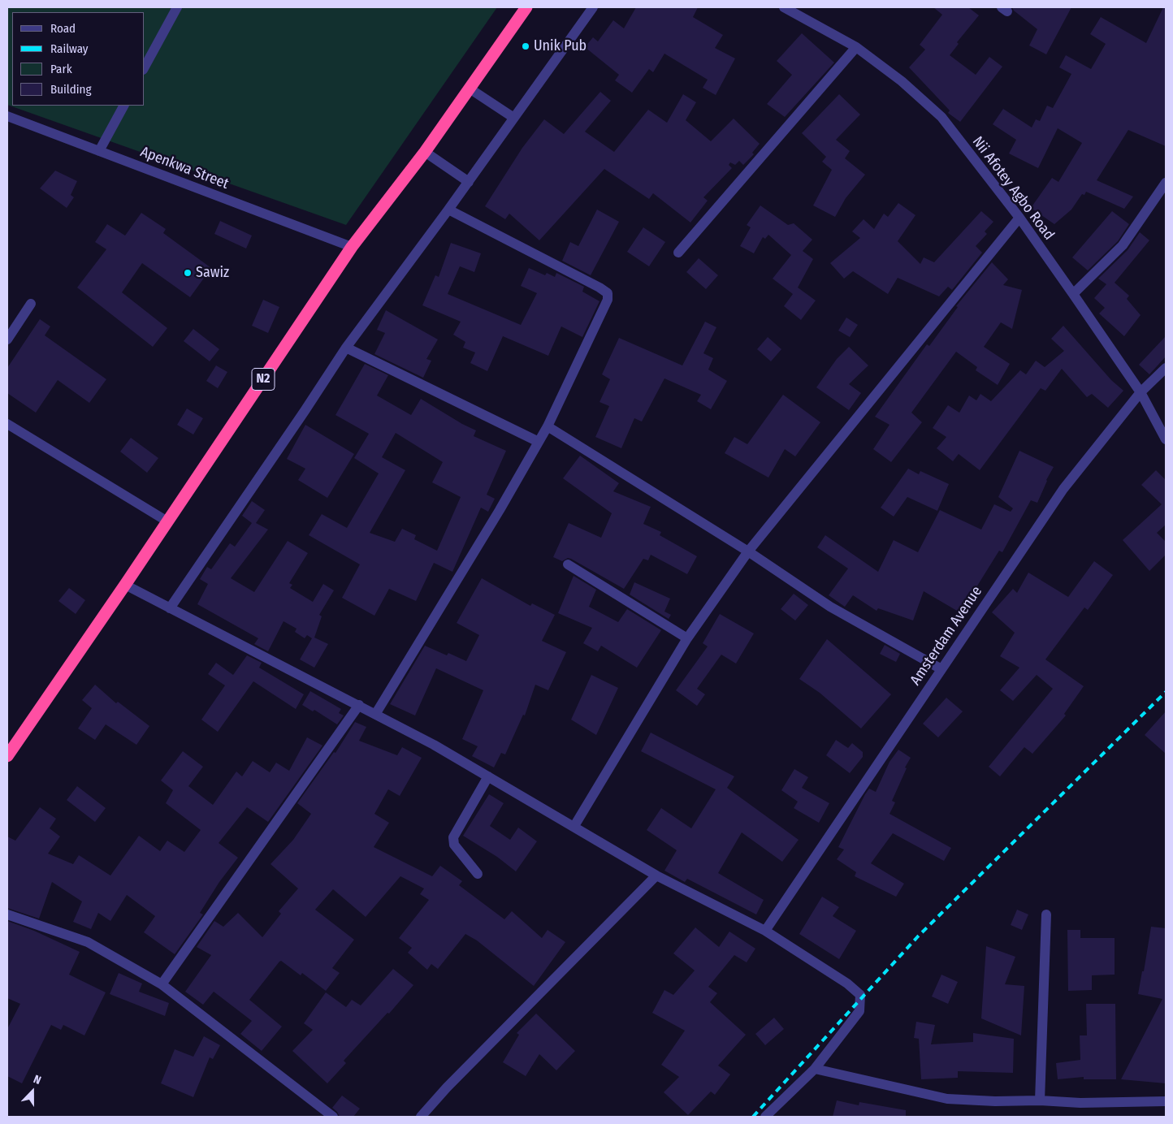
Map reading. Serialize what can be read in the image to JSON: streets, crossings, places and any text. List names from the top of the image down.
{
  "streets": {
    "highway": ["N2"],
    "street": ["Apenkwa Street", "Nii Afotey Agbo Road", "Amsterdam Avenue"]
  },
  "crossings": [
    ["Apenkwa Street", "N2"],
    ["Nii Afotey Agbo Road", "Amsterdam Avenue"]
  ],
  "places": ["Unik Pub", "Sawiz"],
  "legend": [
    "Road",
    "Railway",
    "Park",
    "Building"
  ],
  "north": "top"
}
